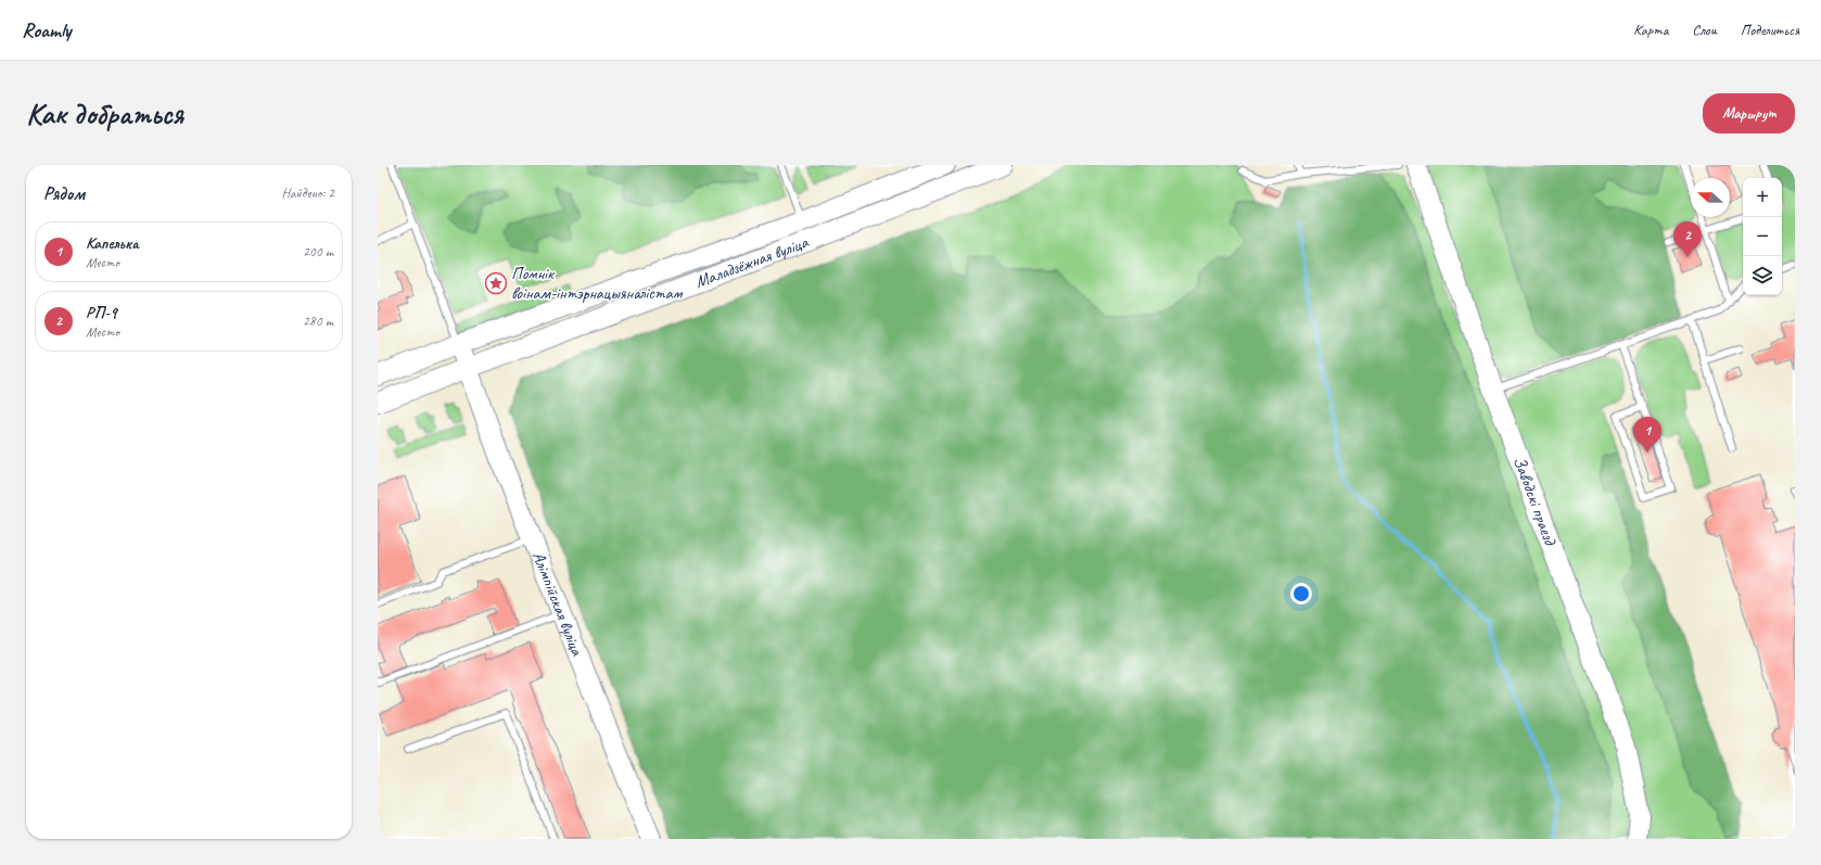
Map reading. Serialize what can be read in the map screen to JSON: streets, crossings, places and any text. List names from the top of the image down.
{
  "streets": {
    "main road": ["Маладзёжная вуліца", "Заводскі праезд", "Алімпійская вуліца"]
  },
  "crossings": [
    ["Маладзёжная вуліца", "Алімпійская вуліца"]
  ],
  "places": {
    "place": ["Помнік воінам-інтэрнацыяналістам"]
  },
  "north": "left",
  "page": {
    "header": "Roamly",
    "nav": ["Карта", "Слои", "Поделиться"],
    "buttons": "Маршрут",
    "title": "Как добраться",
    "heading": ["Рядом", "Найдено: 2"],
    "map_buttons": ["+", "−"],
    "list": [
      {
        "mark": "1",
        "name": "Капелька",
        "note": "Место",
        "value": "200 m"
      },
      {
        "mark": "2",
        "name": "РП-9",
        "note": "Место",
        "value": "280 m"
      }
    ],
    "pins": ["2", "1"]
  }
}
